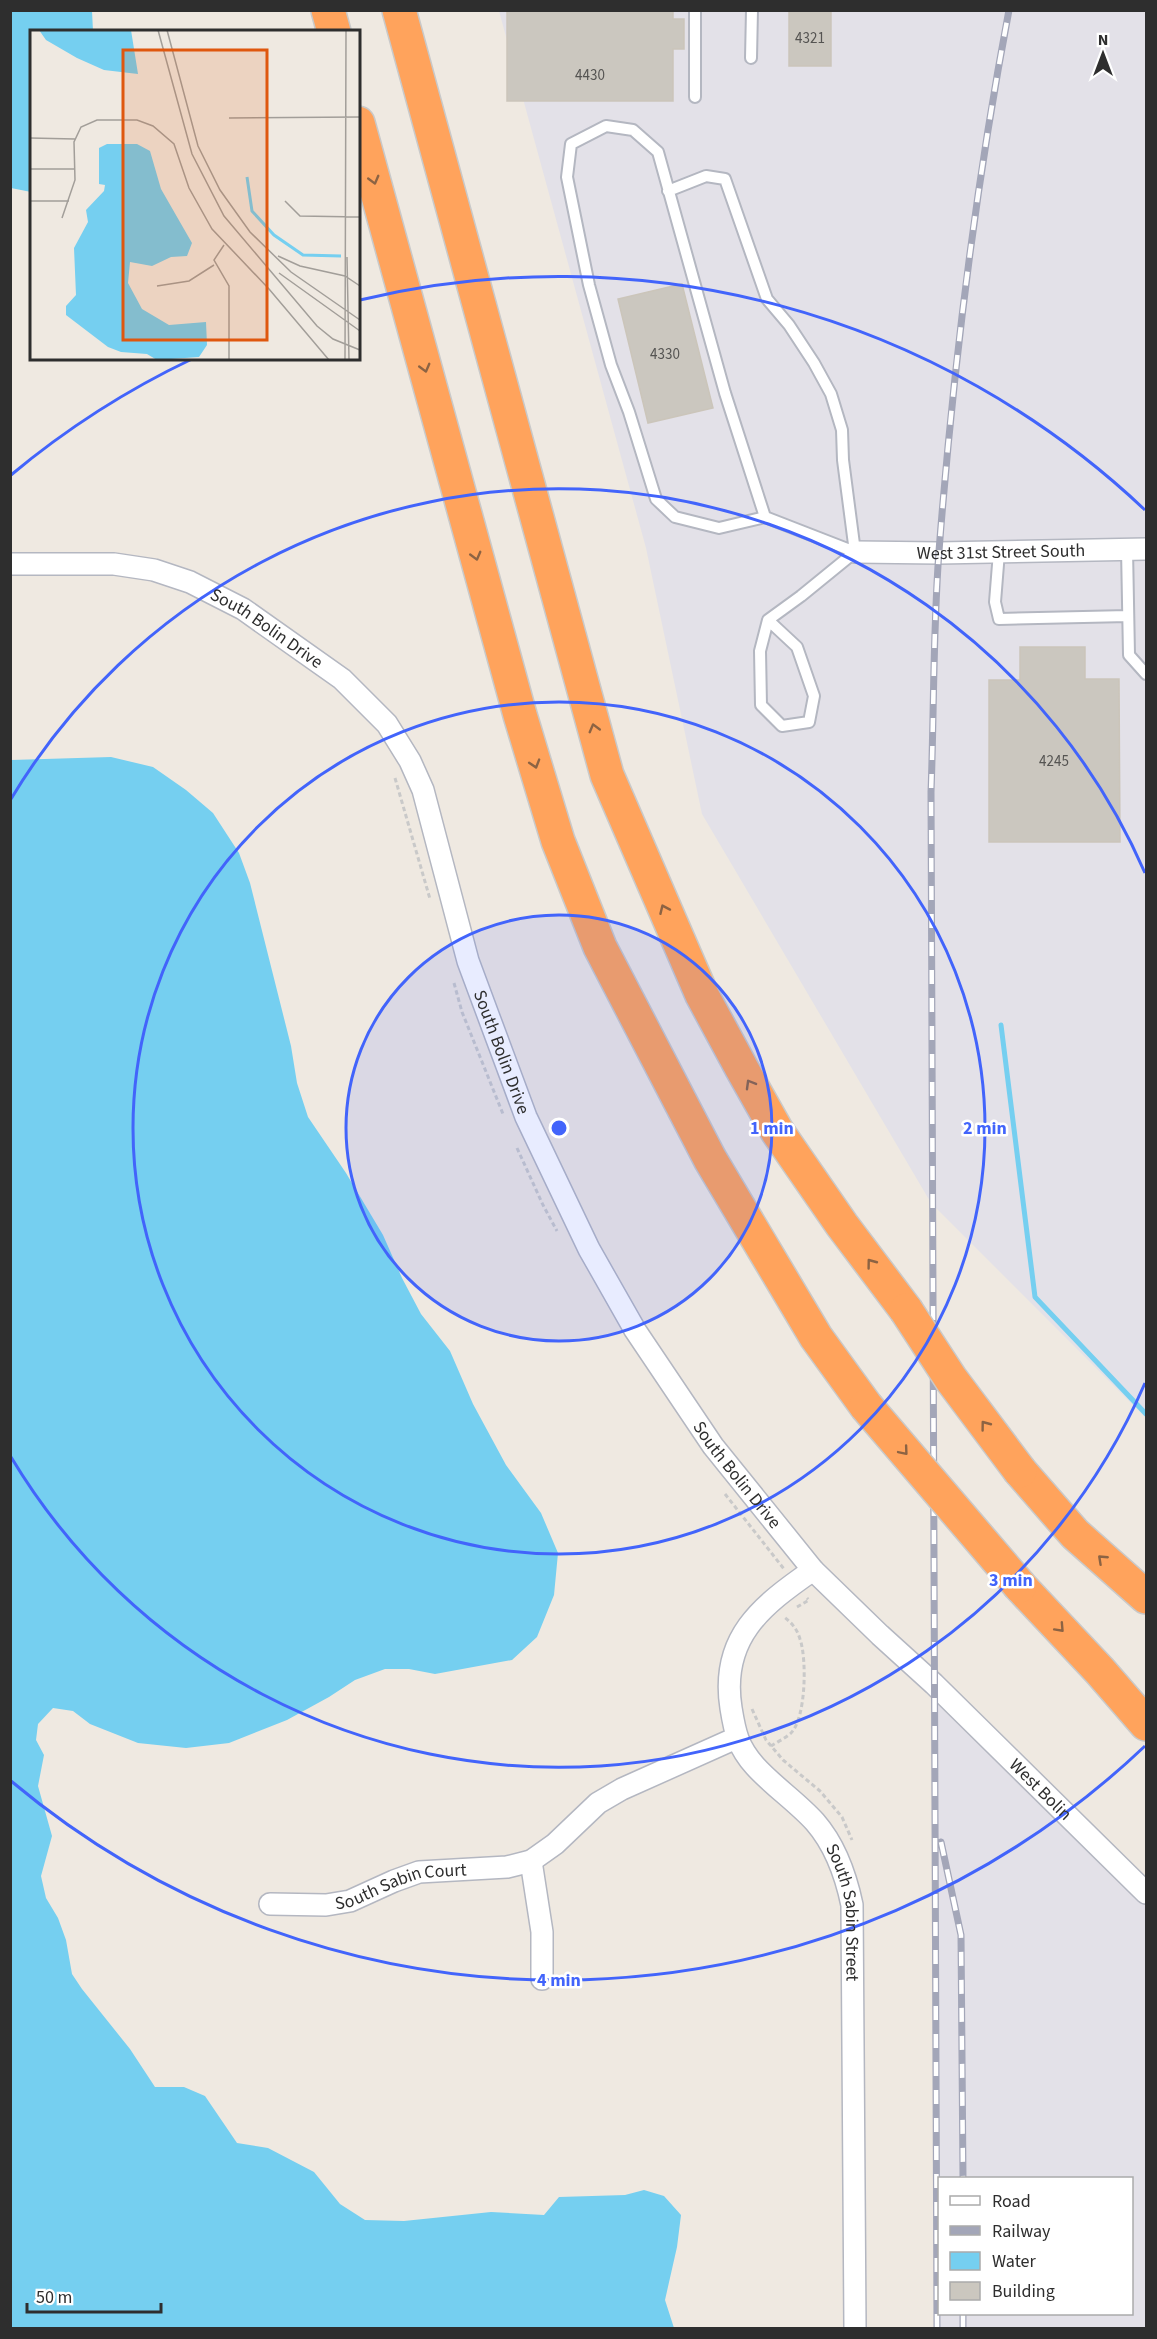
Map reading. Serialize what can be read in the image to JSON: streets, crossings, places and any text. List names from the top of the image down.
{
  "streets": {
    "street": [
      "West 31st Street South",
      "South Bolin Drive",
      "West Bolin",
      "South Sabin Court",
      "South Sabin Street"
    ]
  },
  "crossings": [
    ["South Bolin Drive", "West Bolin"],
    ["South Bolin Drive", "South Sabin Street"],
    ["South Sabin Court", "South Sabin Street"]
  ],
  "house_numbers": [
    "4321",
    "4430",
    "4330",
    "4245"
  ],
  "legend": [
    "Road",
    "Railway",
    "Water",
    "Building"
  ],
  "scale_bar": "50 m",
  "north": "top",
  "rings": [
    "1 min",
    "2 min",
    "3 min",
    "4 min"
  ]
}
